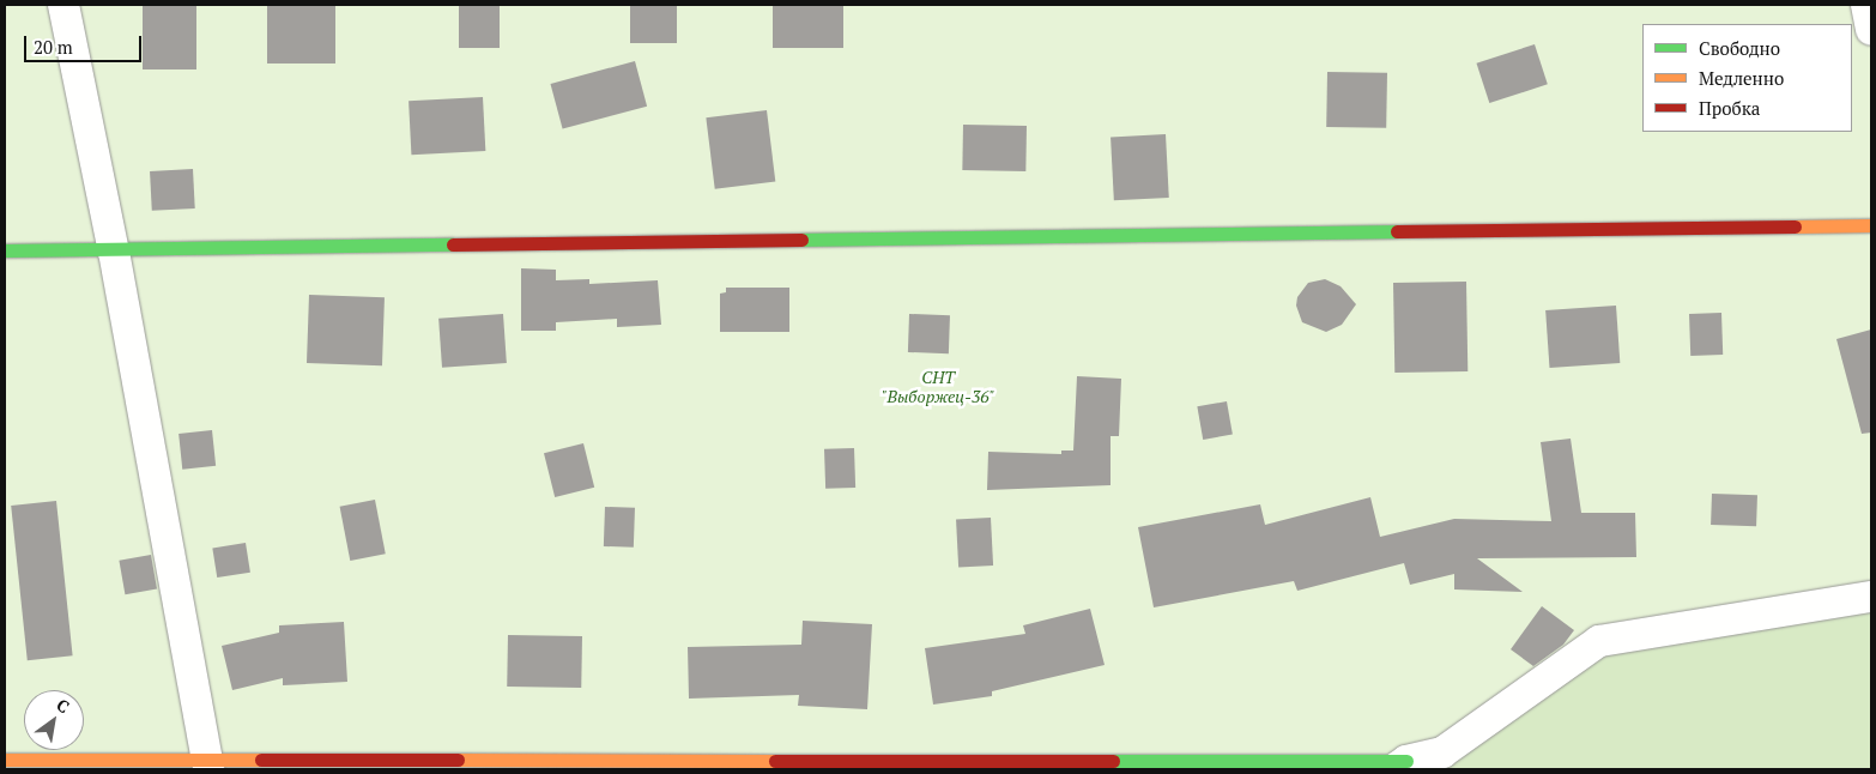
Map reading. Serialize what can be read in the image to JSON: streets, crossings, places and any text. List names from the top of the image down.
{
  "parks": ["СНТ \"Выборжец-36\""],
  "legend": ["Свободно", "Медленно", "Пробка"],
  "scale_bar": "20 m",
  "north": "top right"
}
